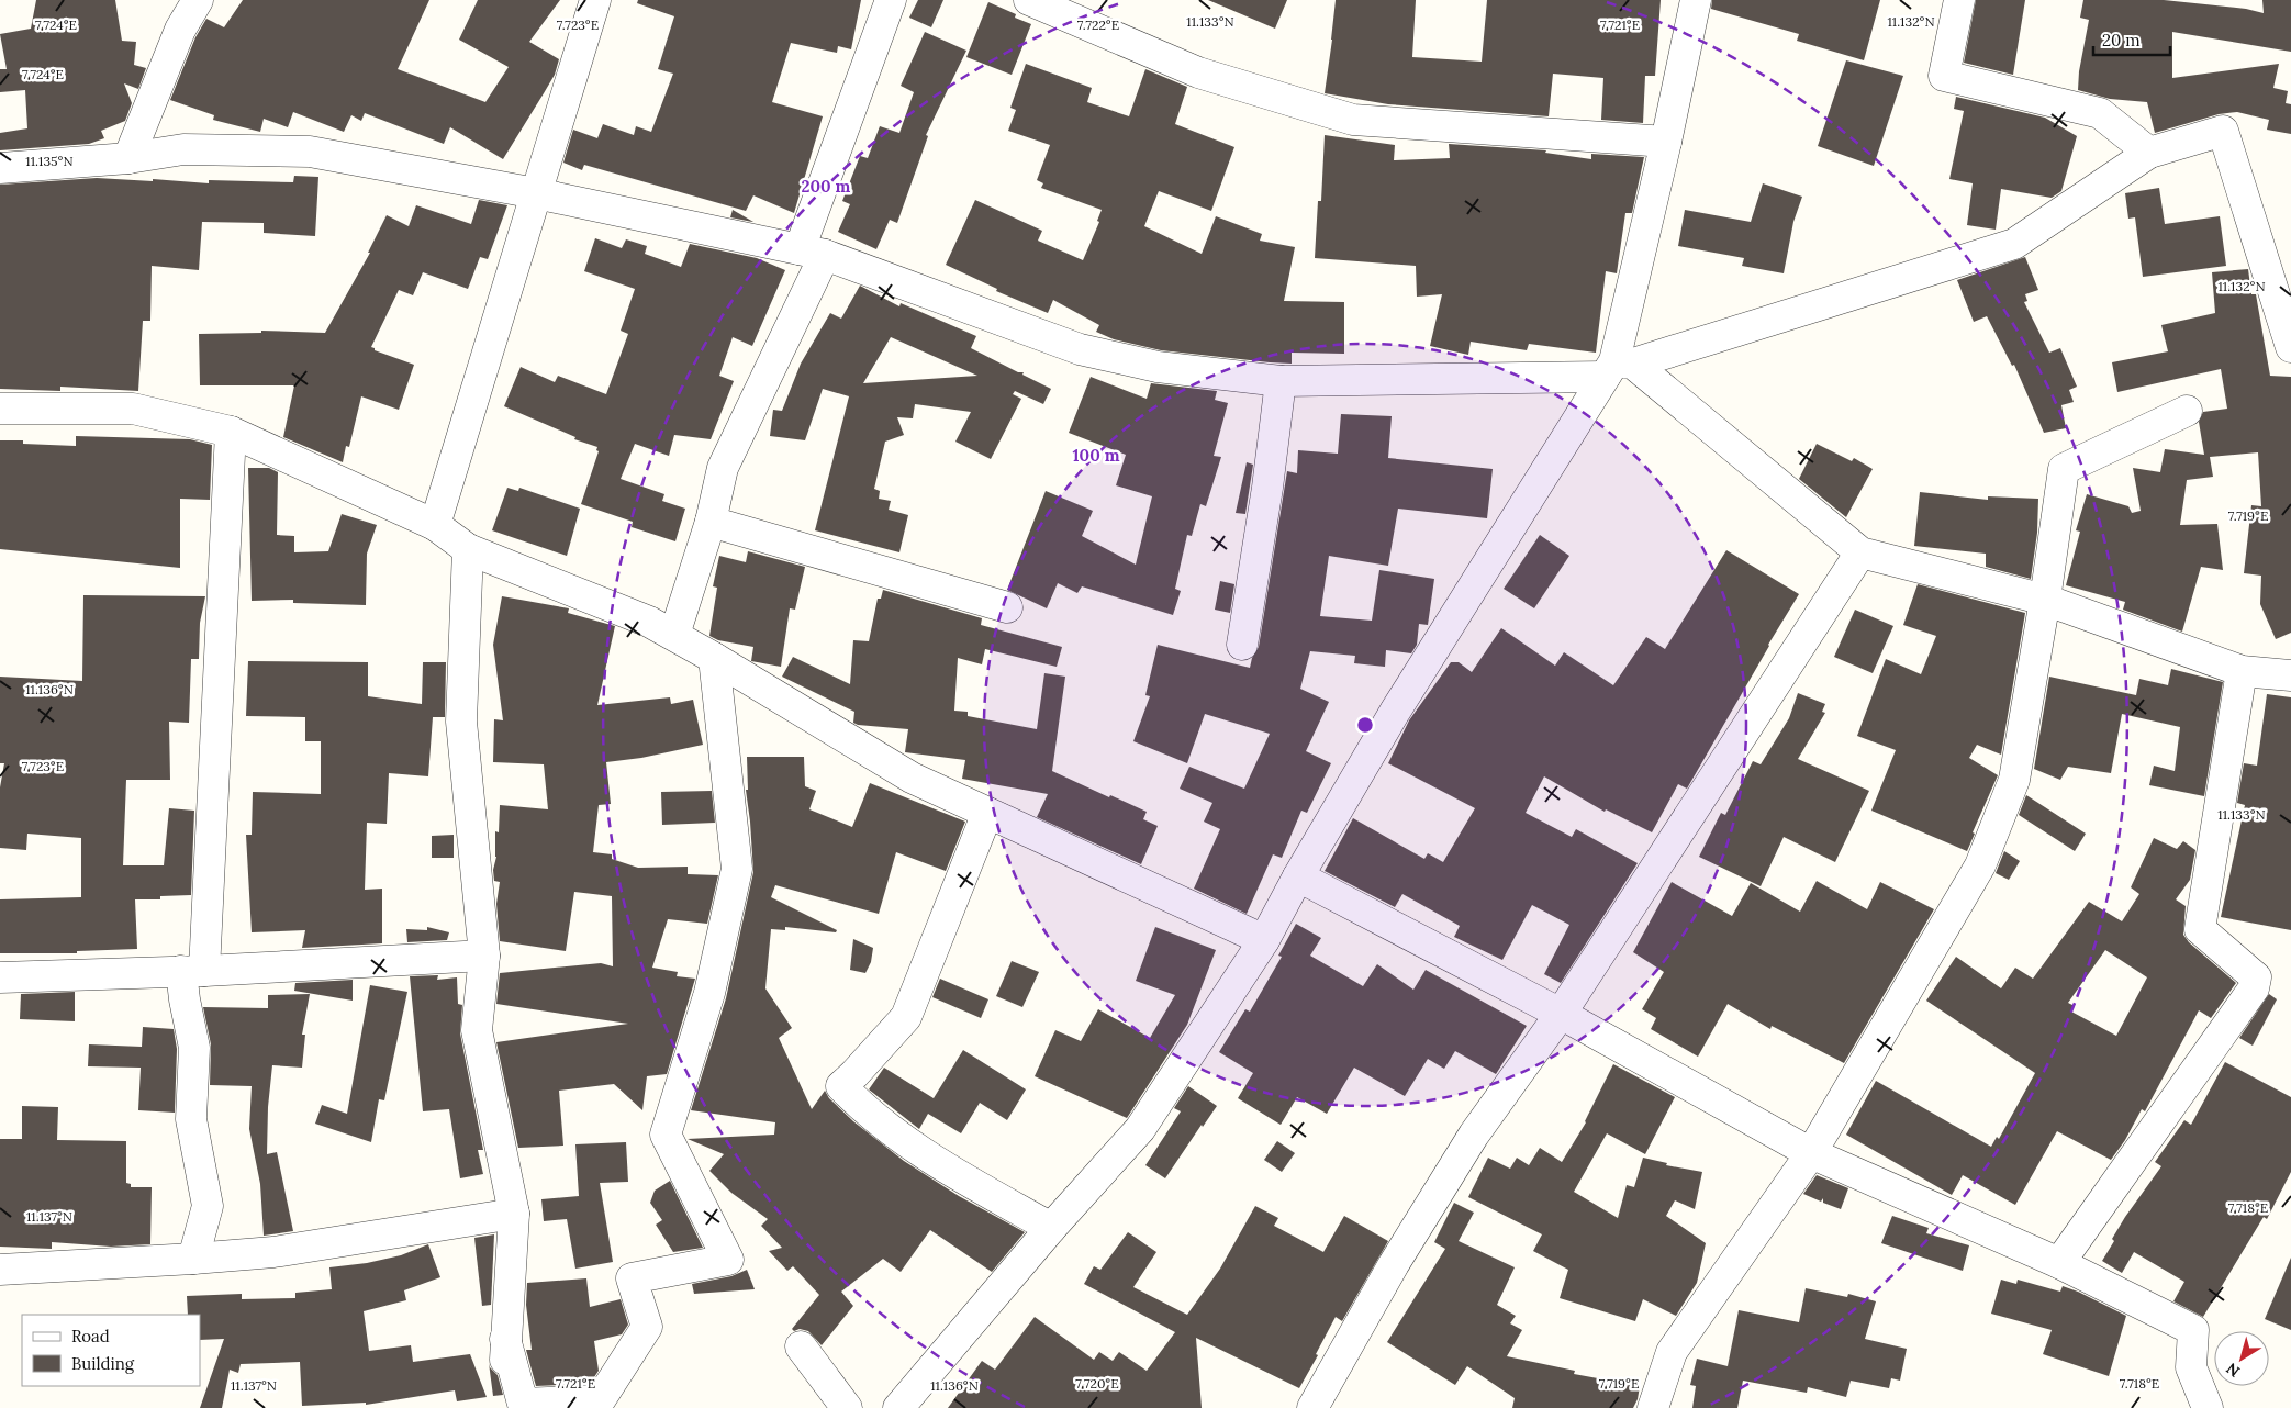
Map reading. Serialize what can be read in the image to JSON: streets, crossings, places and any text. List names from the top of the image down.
{
  "legend": ["Road", "Building"],
  "scale_bar": "20 m",
  "north": "bottom left",
  "coordinates": [
    "11.133°N",
    "11.132°N",
    "7.724°E",
    "7.723°E",
    "7.722°E",
    "7.721°E",
    "11.135°N",
    "7.719°E",
    "11.136°N",
    "7.718°E",
    "11.137°N",
    "7.720°E"
  ],
  "rings": ["200 m", "100 m"]
}
